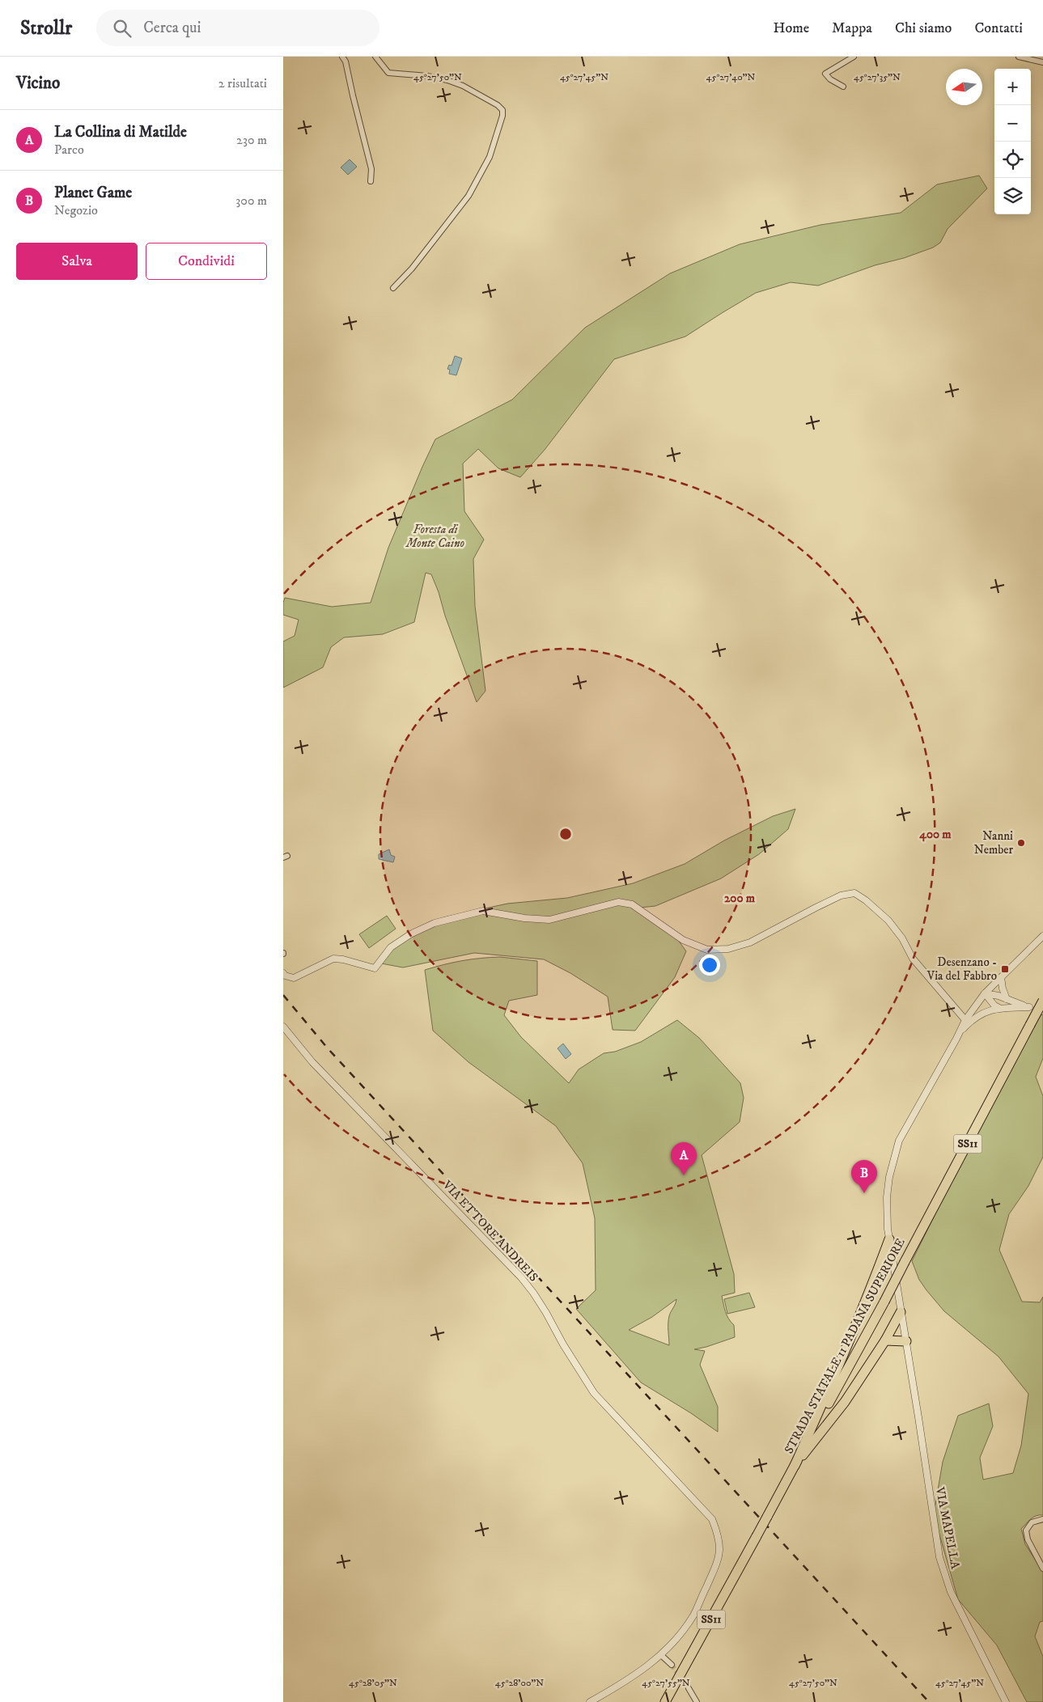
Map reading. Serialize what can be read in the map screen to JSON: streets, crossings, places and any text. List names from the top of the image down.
{
  "streets": {
    "highway": ["SS11", "STRADA STATALE 11 PADANA SUPERIORE"],
    "street": ["VIA ETTORE ANDREIS", "VIA MAPELLA"]
  },
  "parks": ["Foresta di Monte Caino"],
  "places": {
    "other": ["Nanni Nember"],
    "transit": ["Desenzano - Via del Fabbro"]
  },
  "north": "left",
  "page": {
    "header": "Strollr",
    "search": "Cerca qui",
    "nav": [
      "Home",
      "Mappa",
      "Chi siamo",
      "Contatti"
    ],
    "heading": ["Vicino", "2 risultati"],
    "map_buttons": ["+", "−"],
    "list": [
      {
        "mark": "A",
        "name": "La Collina di Matilde",
        "note": "Parco",
        "value": "230 m"
      },
      {
        "mark": "B",
        "name": "Planet Game",
        "note": "Negozio",
        "value": "300 m"
      }
    ],
    "buttons": ["Salva", "Condividi"],
    "pins": ["A", "B"]
  },
  "coordinates": [
    "45°27'50\"N",
    "45°27'45\"N",
    "45°27'40\"N",
    "45°27'35\"N",
    "45°28'05\"N",
    "45°28'00\"N",
    "45°27'55\"N"
  ],
  "rings": ["400 m", "200 m"]
}
